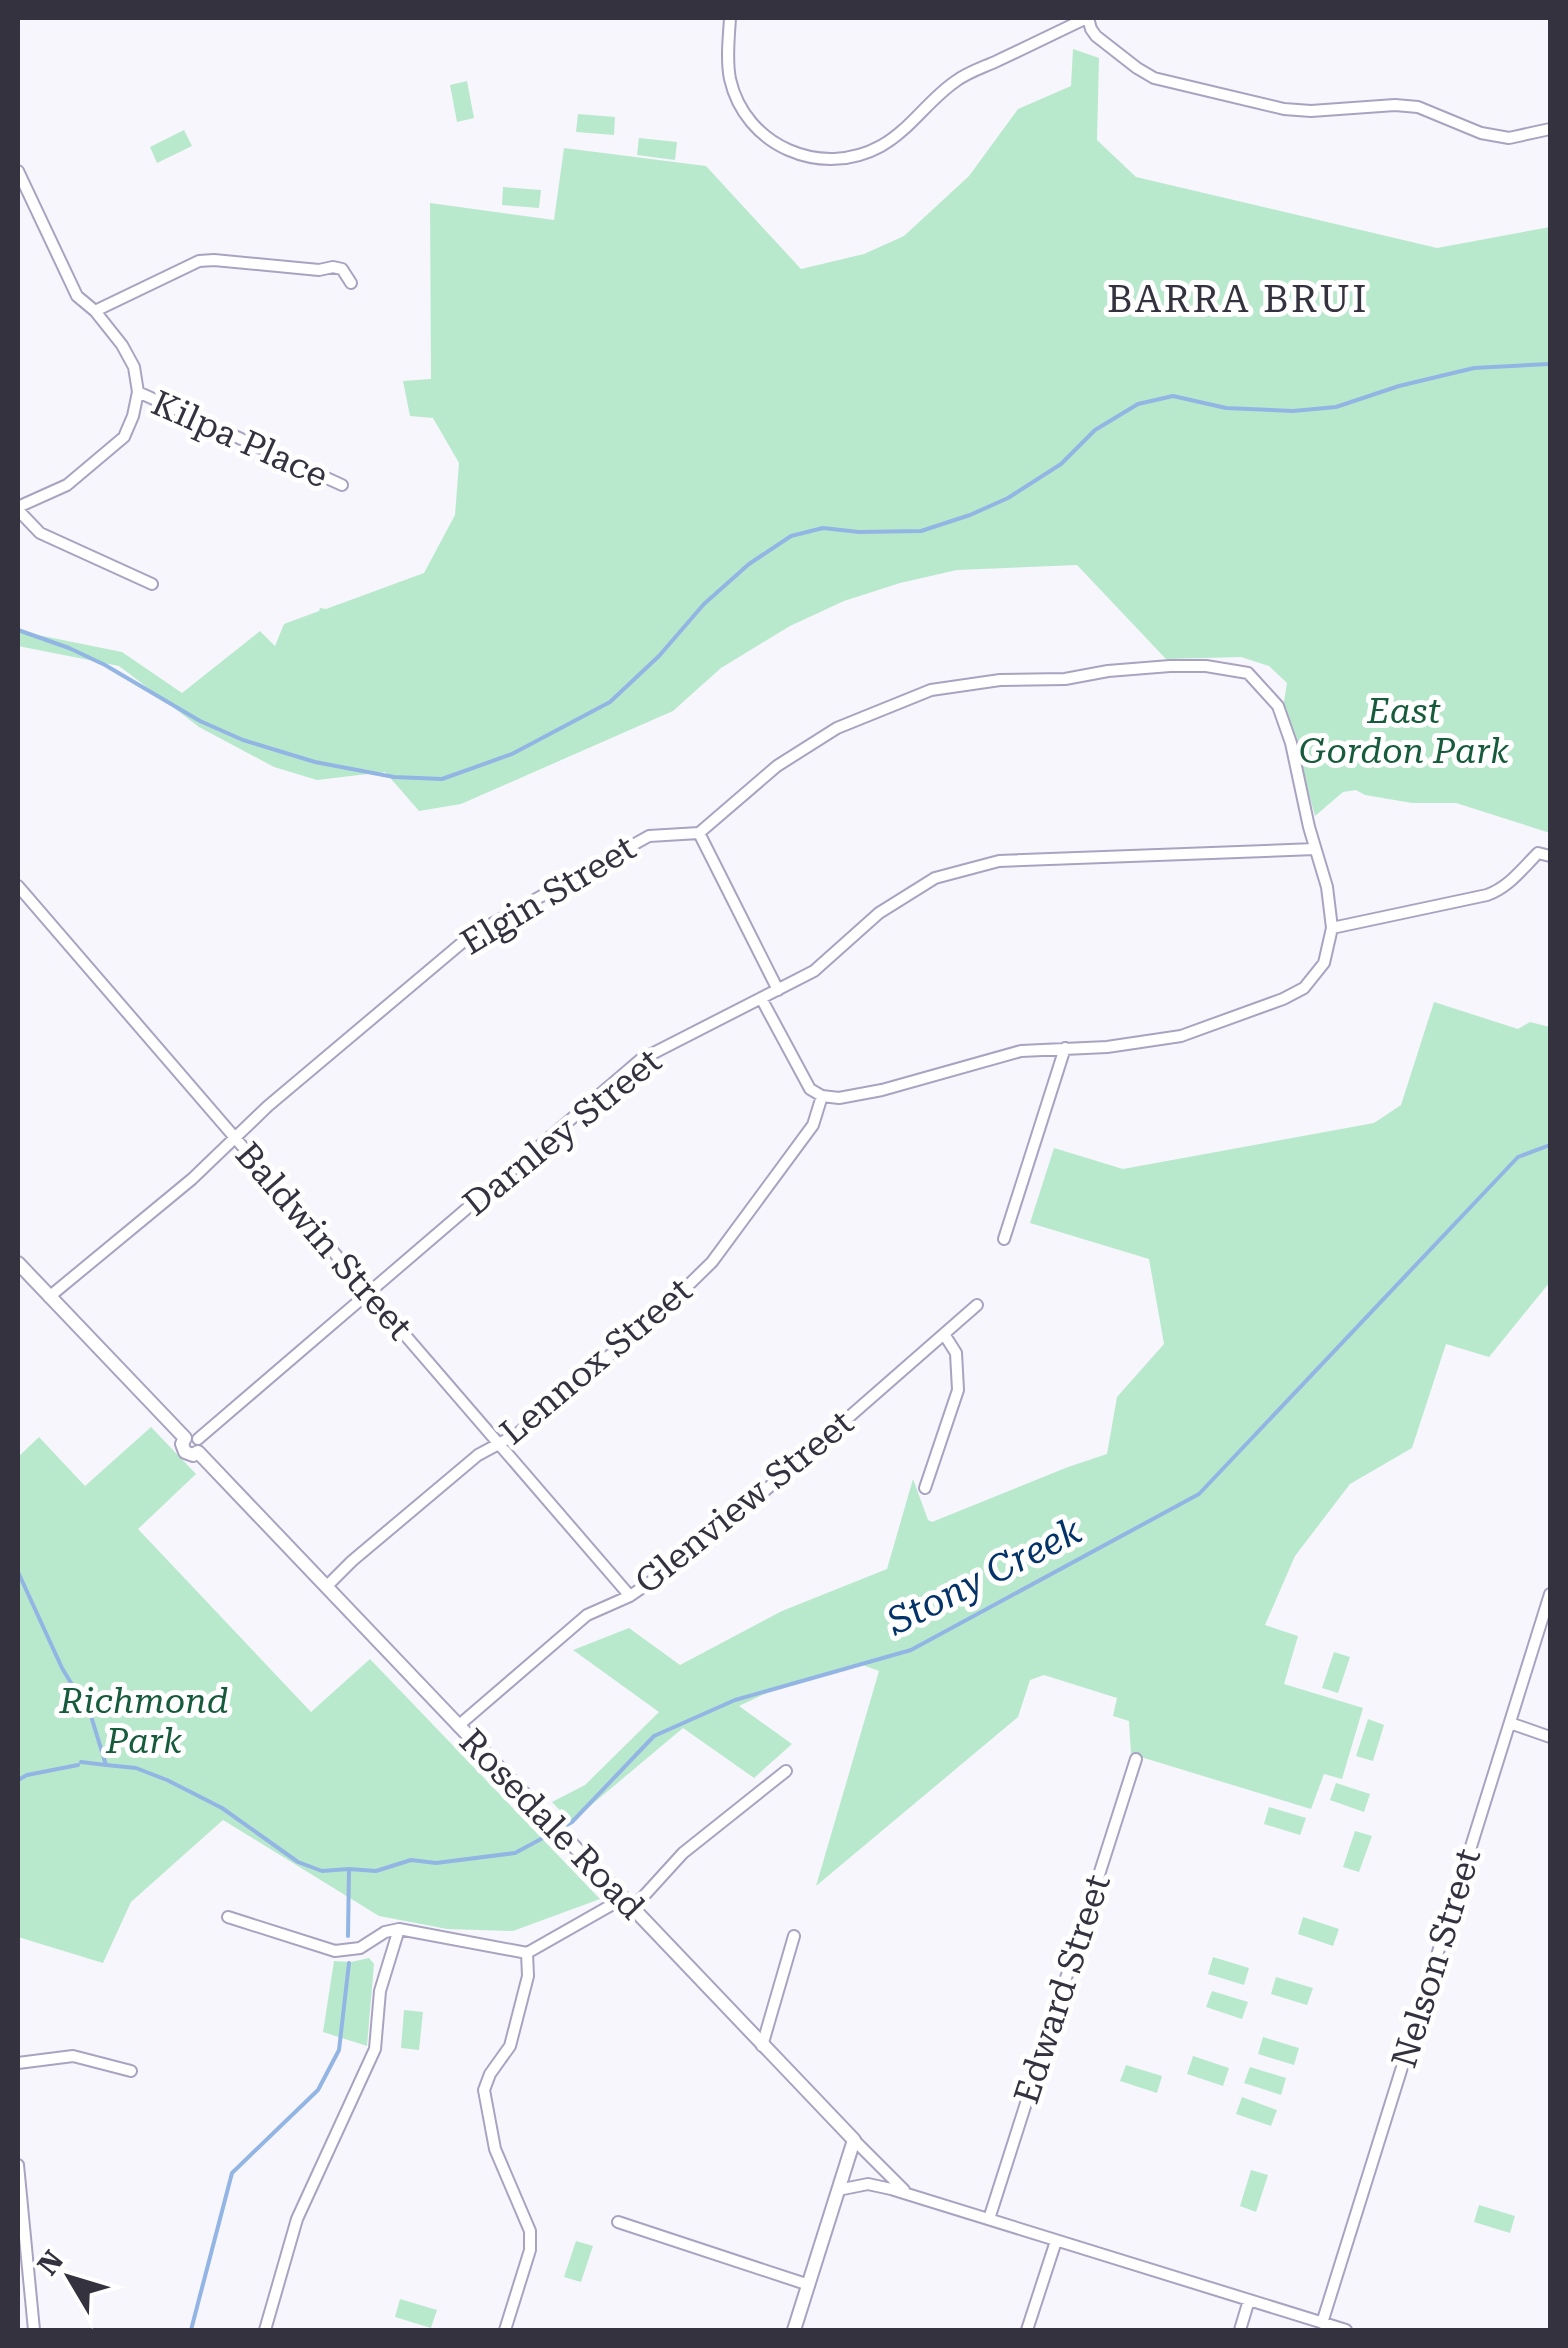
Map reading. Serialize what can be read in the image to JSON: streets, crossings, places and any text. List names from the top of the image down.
{
  "streets": {
    "street": [
      "Kilpa Place",
      "Elgin Street",
      "Darnley Street",
      "Baldwin Street",
      "Lennox Street",
      "Glenview Street",
      "Rosedale Road",
      "Nelson Street",
      "Edward Street"
    ]
  },
  "crossings": [
    ["Elgin Street", "Baldwin Street"],
    ["Elgin Street", "Rosedale Road"],
    ["Darnley Street", "Baldwin Street"],
    ["Darnley Street", "Rosedale Road"],
    ["Baldwin Street", "Lennox Street"],
    ["Baldwin Street", "Glenview Street"],
    ["Lennox Street", "Rosedale Road"],
    ["Glenview Street", "Rosedale Road"],
    ["Rosedale Road", "Nelson Street"],
    ["Rosedale Road", "Edward Street"]
  ],
  "districts": ["BARRA BRUI"],
  "water": ["Stony Creek"],
  "parks": ["East Gordon Park", "Richmond Park"],
  "north": "top left"
}
